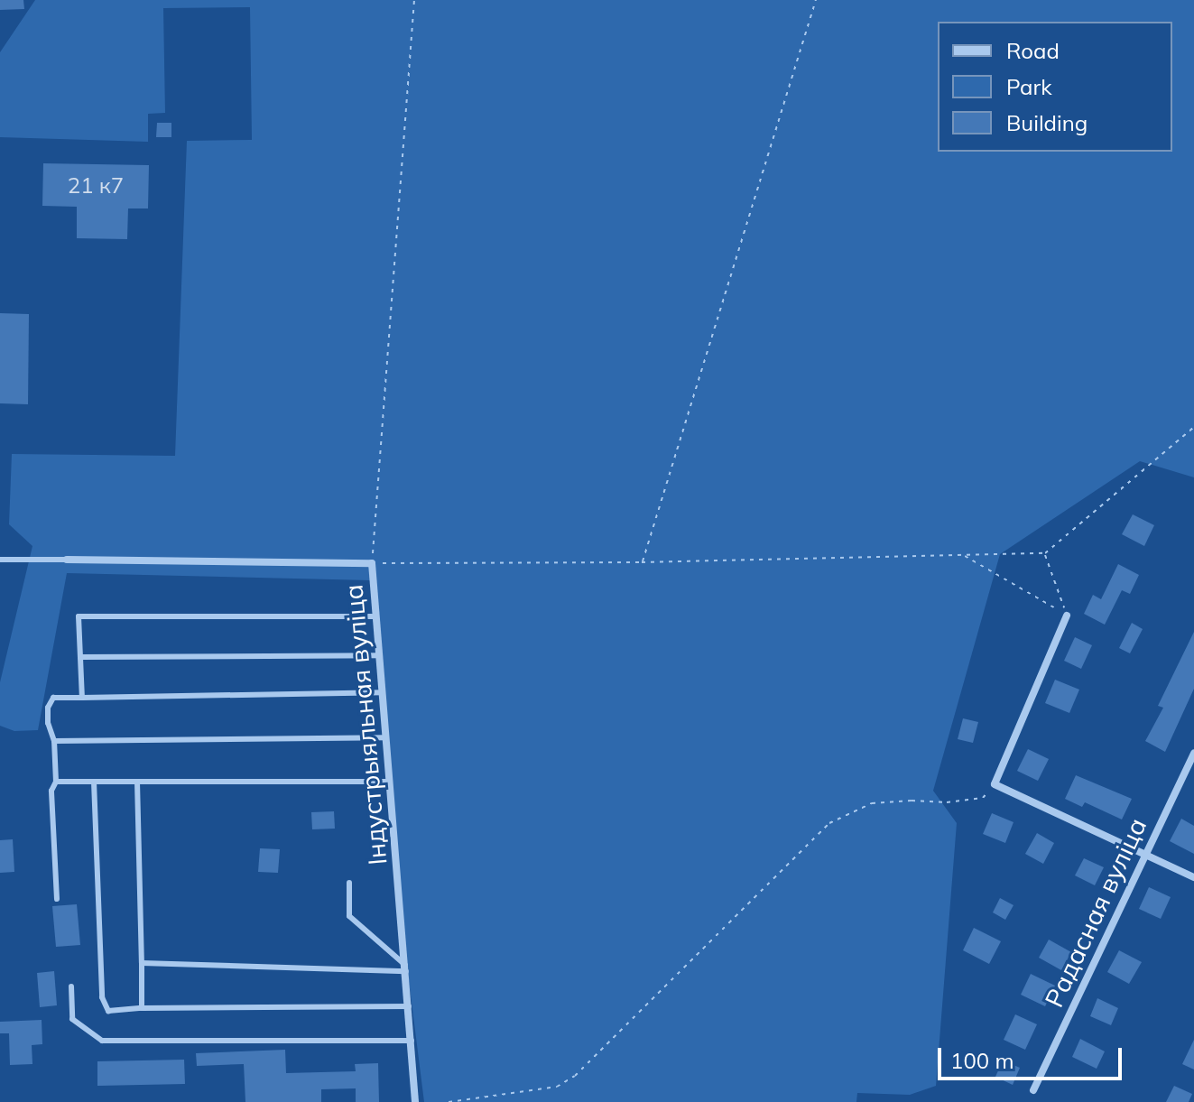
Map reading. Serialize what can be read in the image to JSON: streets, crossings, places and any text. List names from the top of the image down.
{
  "streets": {
    "street": ["Індустрыяльная вуліца", "Радасная вуліца"]
  },
  "house_numbers": ["21 к7"],
  "legend": ["Road", "Park", "Building"],
  "scale_bar": "100 m"
}
